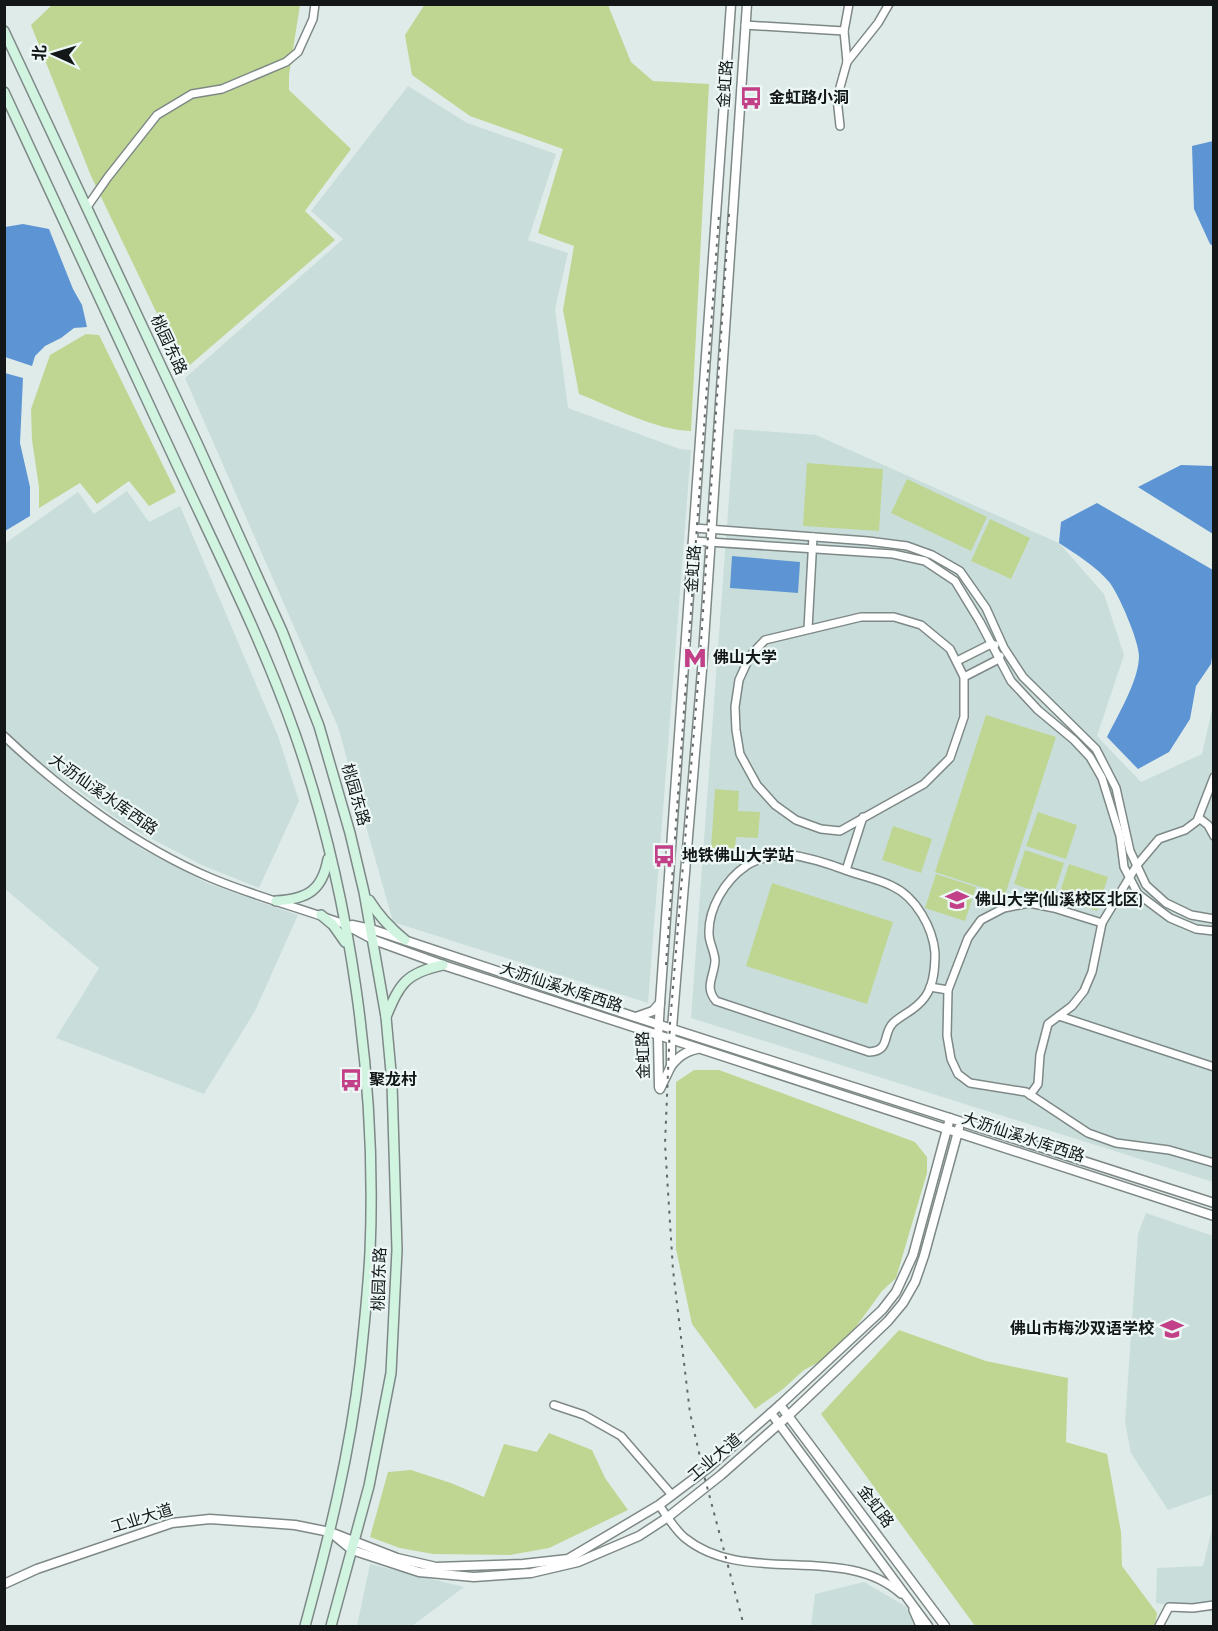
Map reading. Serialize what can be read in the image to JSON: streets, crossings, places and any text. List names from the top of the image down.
{
  "streets": {
    "main road": ["桃园东路"],
    "street": ["金虹路", "大沥仙溪水库西路", "工业大道"]
  },
  "crossings": [
    ["金虹路", "大沥仙溪水库西路"],
    ["金虹路", "工业大道"],
    ["桃园东路", "大沥仙溪水库西路"],
    ["桃园东路", "工业大道"],
    ["大沥仙溪水库西路", "工业大道"]
  ],
  "places": {
    "bus stop": ["金虹路小洞", "地铁佛山大学站", "聚龙村"],
    "metro station": ["佛山大学"],
    "school or university": ["佛山大学(仙溪校区北区)", "佛山市梅沙双语学校"]
  },
  "north": "left"
}
